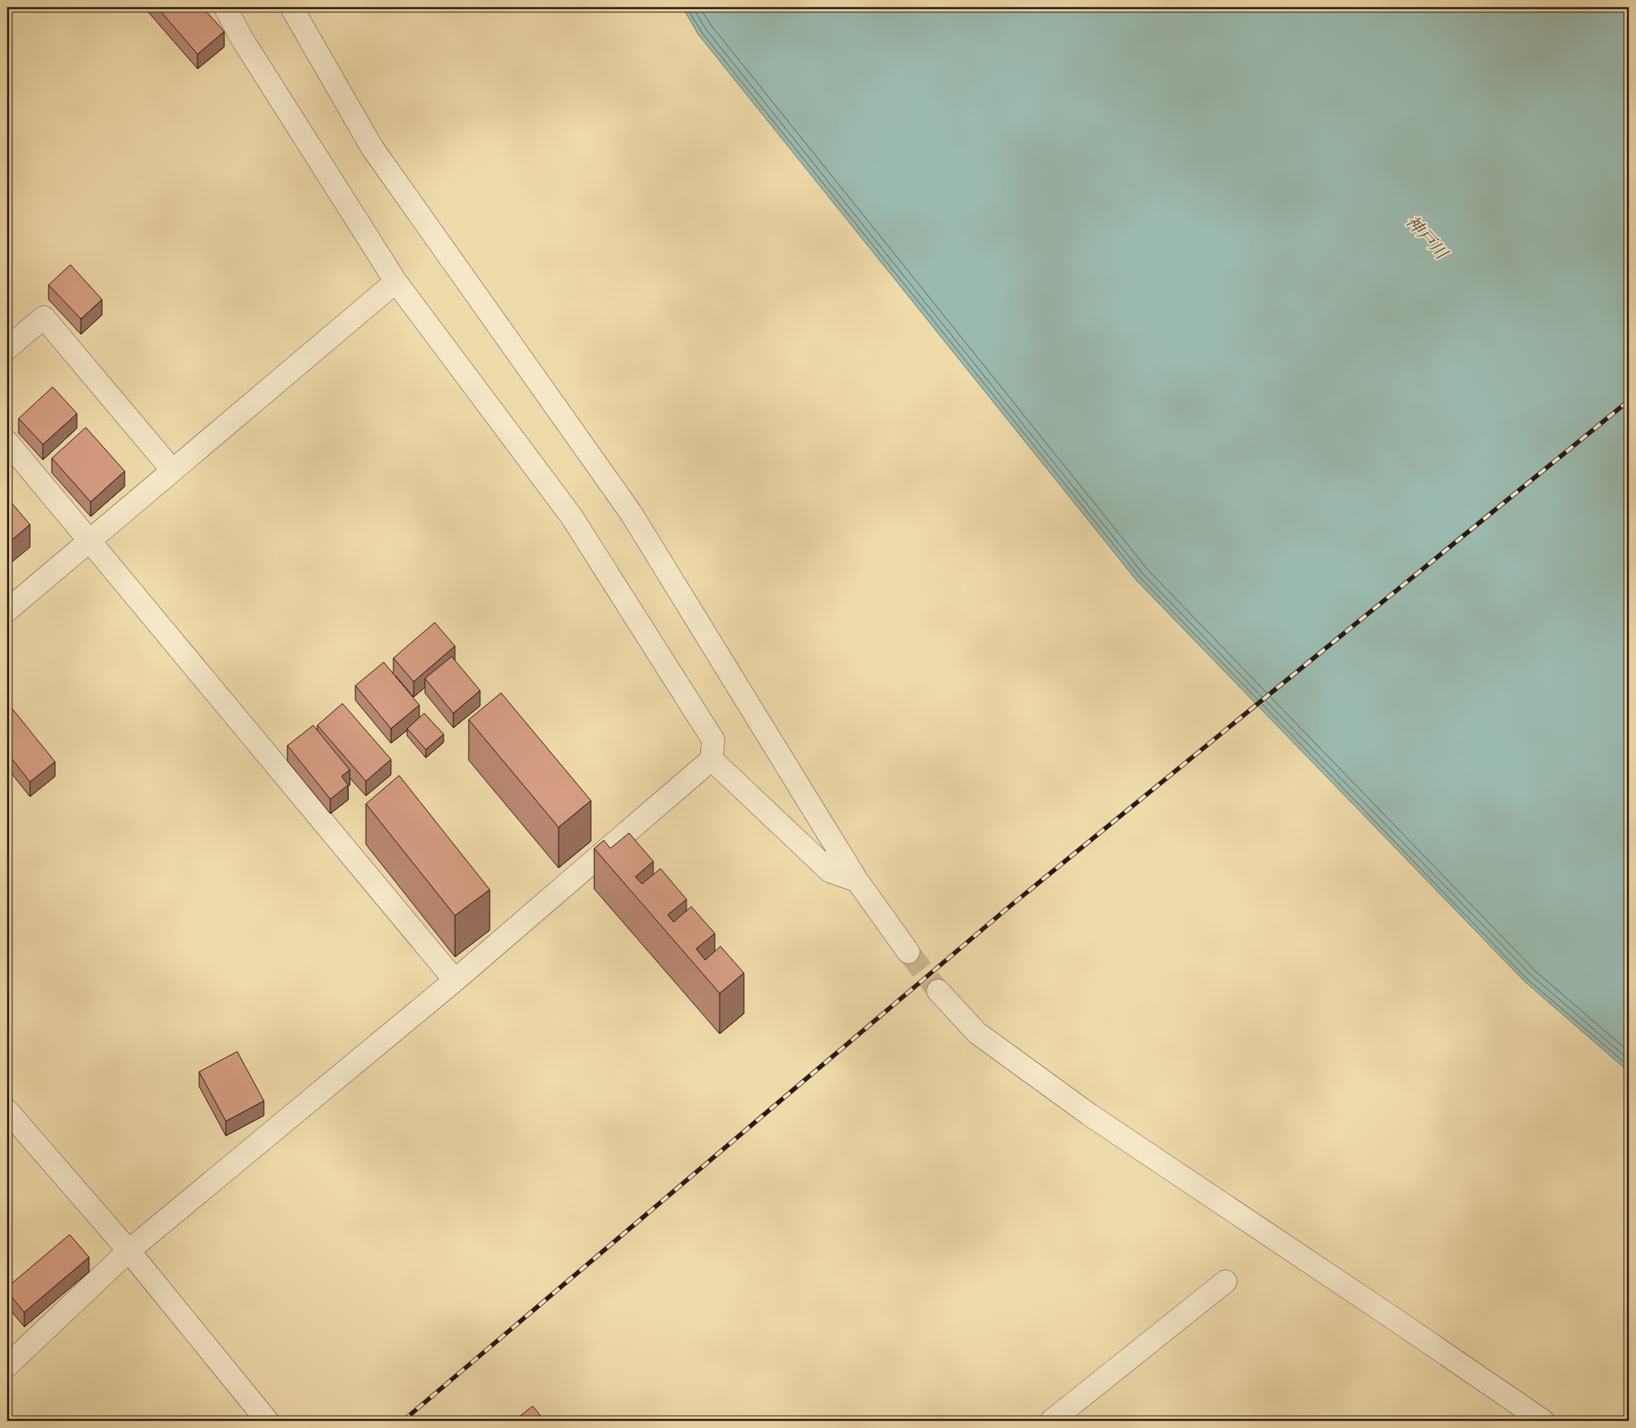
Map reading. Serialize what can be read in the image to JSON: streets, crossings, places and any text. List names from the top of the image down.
{
  "water": ["神戸川"]
}
